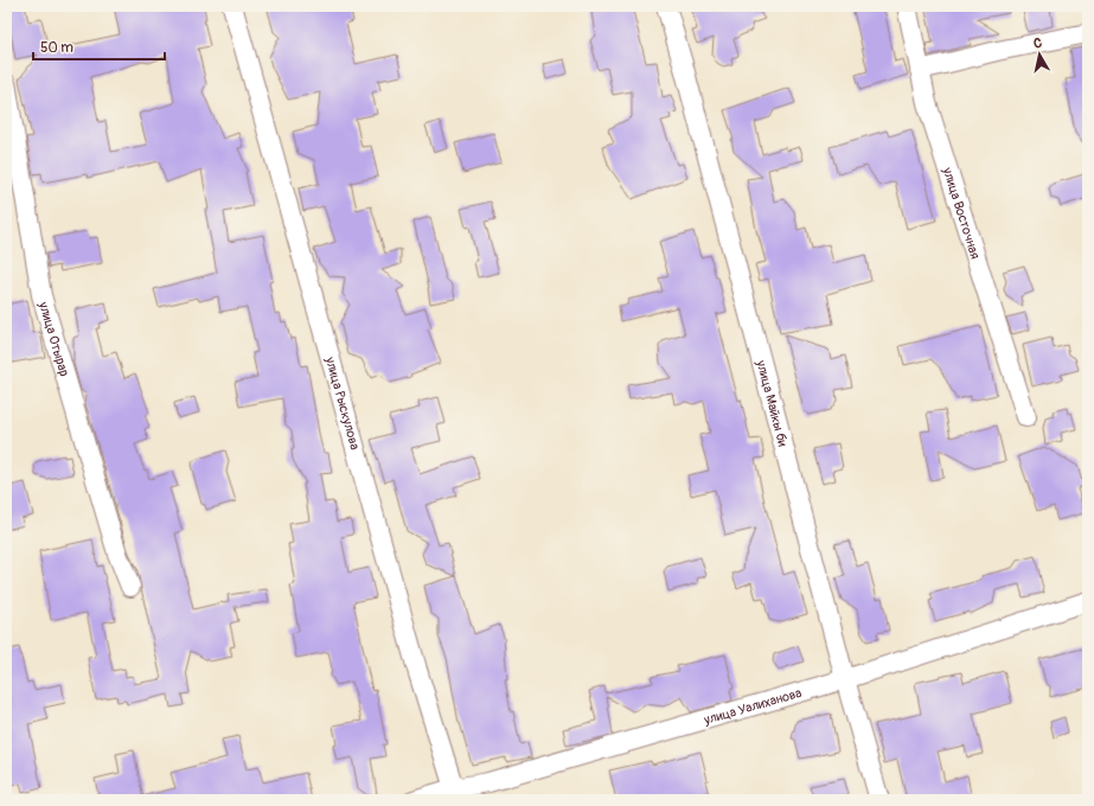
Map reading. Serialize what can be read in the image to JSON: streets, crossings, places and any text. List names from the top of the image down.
{
  "streets": {
    "street": [
      "улица Восточная",
      "улица Отырар",
      "улица Майкы би",
      "улица Рыскулова",
      "улица Уалиханова"
    ]
  },
  "crossings": [
    ["улица Майкы би", "улица Уалиханова"],
    ["улица Рыскулова", "улица Уалиханова"]
  ],
  "scale_bar": "50 m",
  "north": "top"
}
